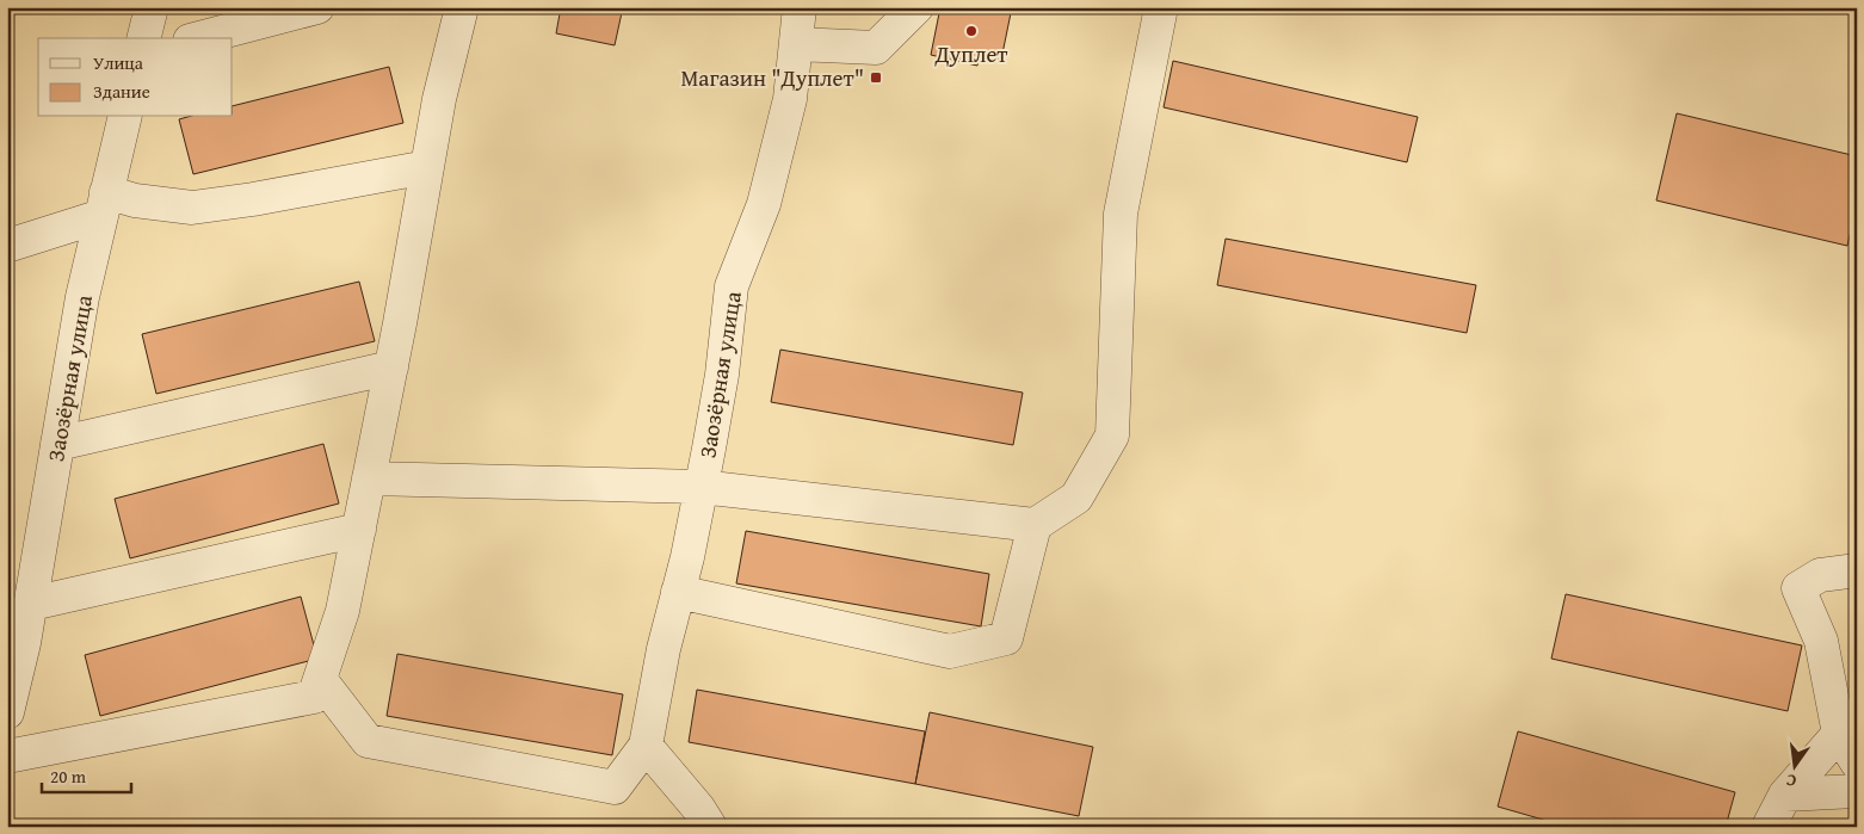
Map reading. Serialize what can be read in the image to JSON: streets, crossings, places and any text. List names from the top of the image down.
{
  "streets": {
    "street": ["Заозёрная улица"]
  },
  "places": {
    "other": ["Дуплет"],
    "transit": ["Магазин \"Дуплет\""]
  },
  "legend": ["Улица", "Здание"],
  "scale_bar": "20 m",
  "north": "bottom"
}
